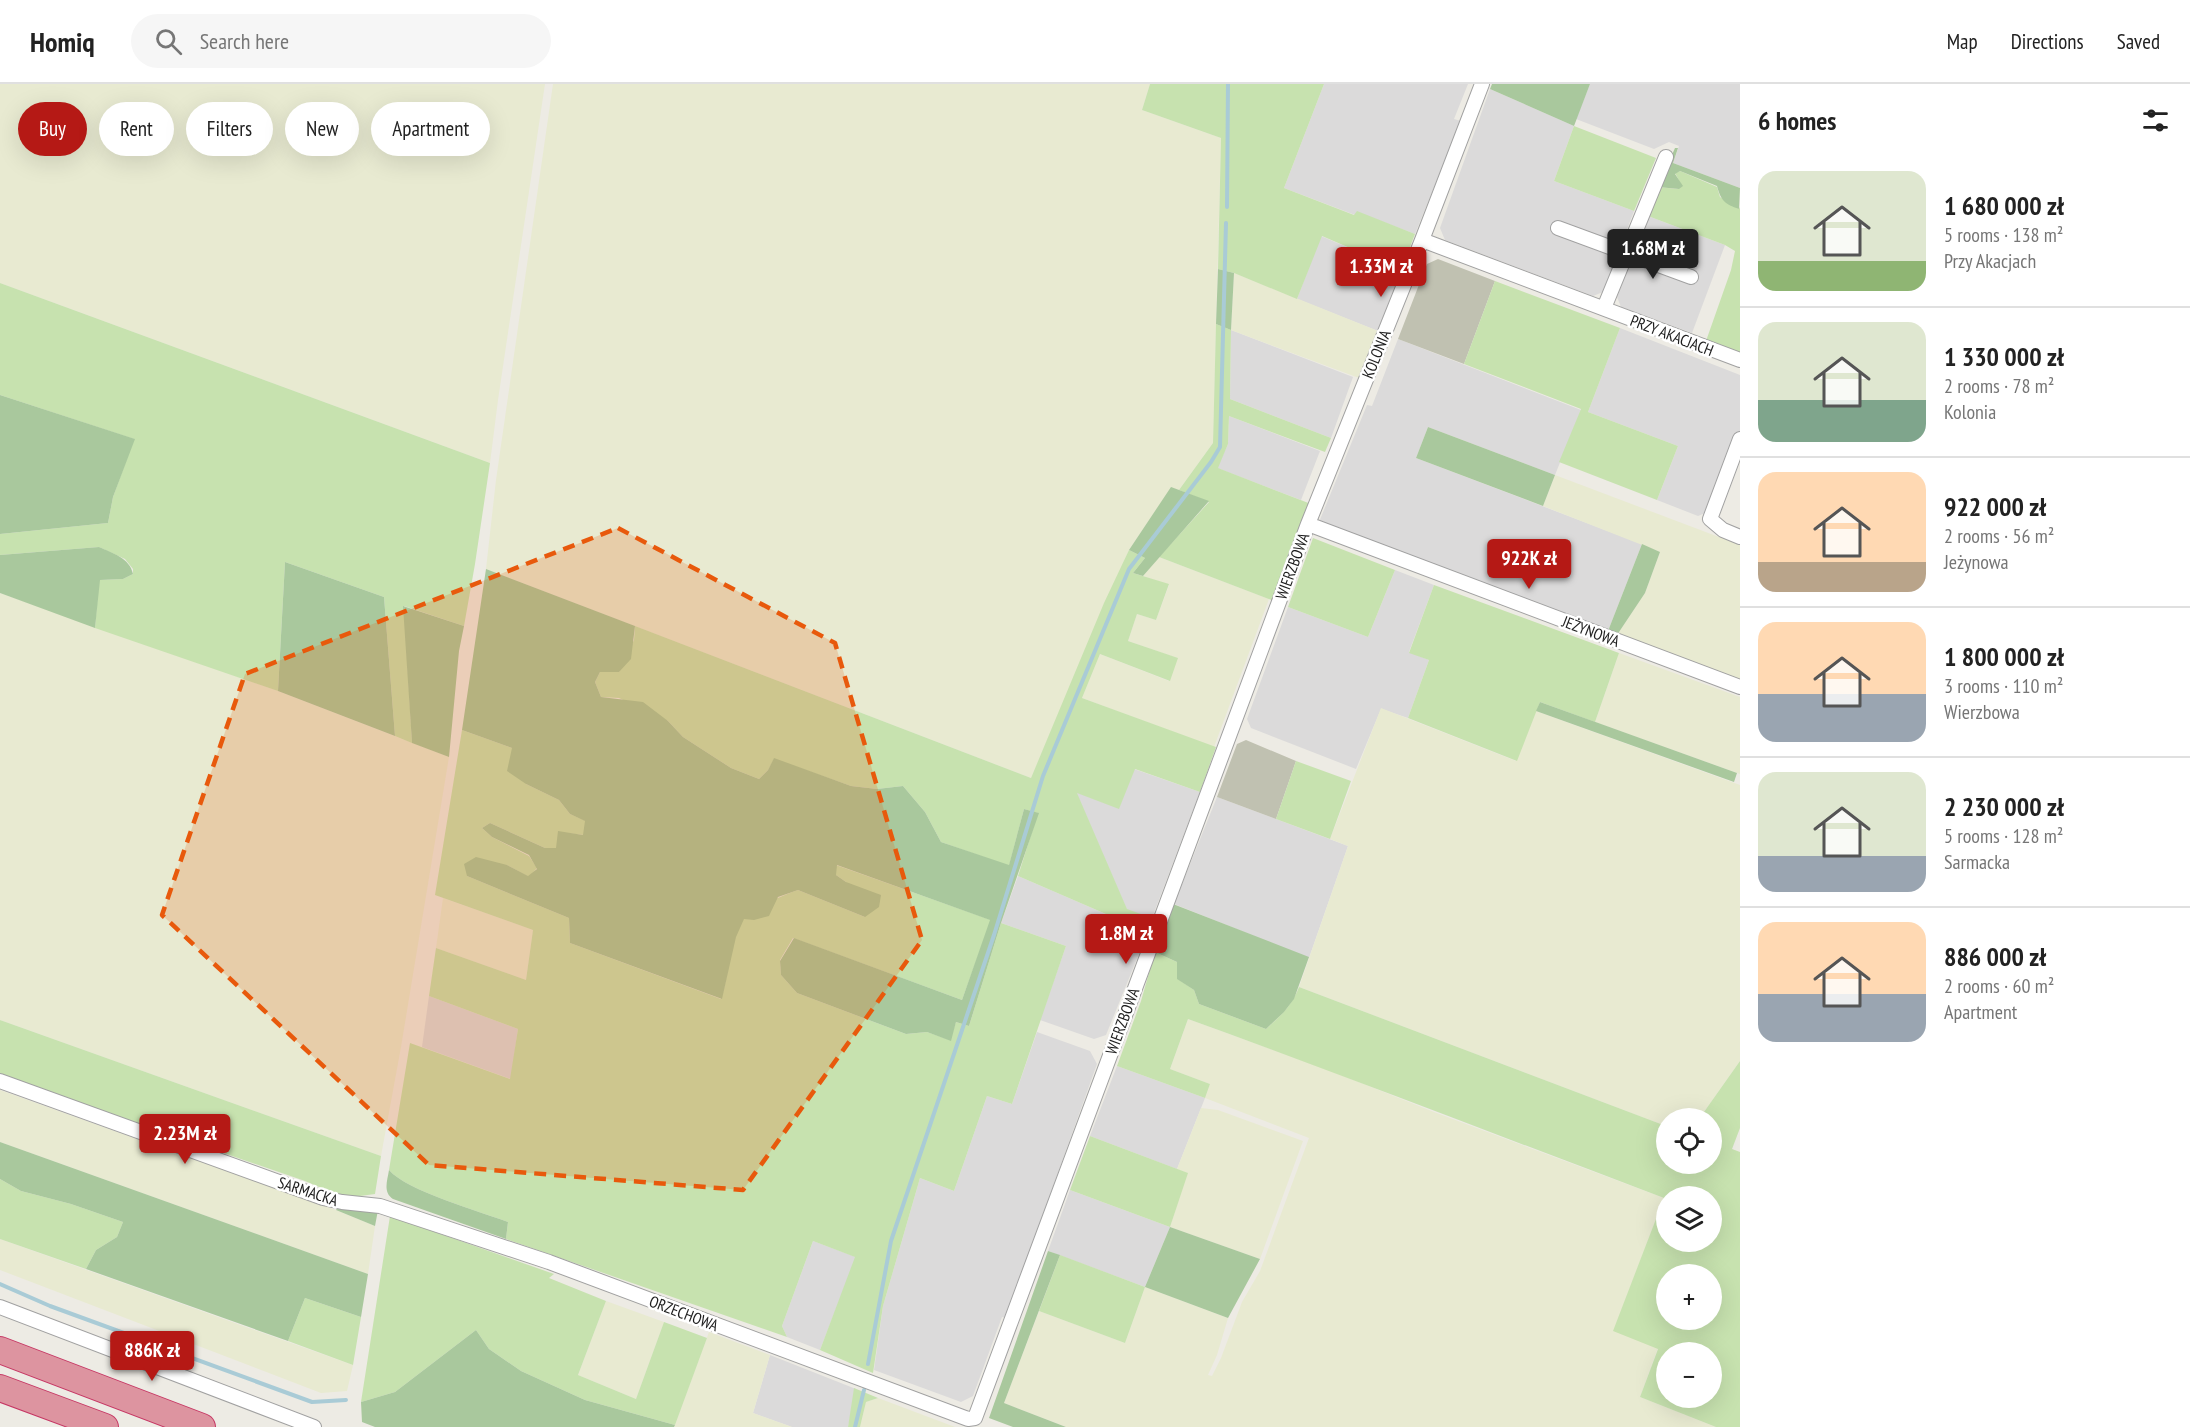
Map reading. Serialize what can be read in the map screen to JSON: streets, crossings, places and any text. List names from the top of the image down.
{
  "streets": {
    "street": [
      "PRZY AKACJACH",
      "KOLONIA",
      "WIERZBOWA",
      "JEŻYNOWA",
      "SARMACKA",
      "ORZECHOWA"
    ]
  },
  "crossings": [
    ["PRZY AKACJACH", "KOLONIA"],
    ["KOLONIA", "WIERZBOWA"],
    ["KOLONIA", "JEŻYNOWA"],
    ["WIERZBOWA", "JEŻYNOWA"],
    ["WIERZBOWA", "ORZECHOWA"],
    ["SARMACKA", "ORZECHOWA"]
  ],
  "page": {
    "header": "Homiq",
    "search": "Search here",
    "nav": ["Map", "Directions", "Saved"],
    "heading": "6 homes",
    "chip": [
      "Buy",
      "Rent",
      "Filters",
      "New",
      "Apartment"
    ],
    "list": [
      {
        "name": "1 680 000 zł",
        "note": "5 rooms · 138 m² · Przy Akacjach"
      },
      {
        "name": "1 330 000 zł",
        "note": "2 rooms · 78 m² · Kolonia"
      },
      {
        "name": "922 000 zł",
        "note": "2 rooms · 56 m² · Jeżynowa"
      },
      {
        "name": "1 800 000 zł",
        "note": "3 rooms · 110 m² · Wierzbowa"
      },
      {
        "name": "2 230 000 zł",
        "note": "5 rooms · 128 m² · Sarmacka"
      },
      {
        "name": "886 000 zł",
        "note": "2 rooms · 60 m² · Apartment"
      }
    ],
    "price": [
      "1.68M zł",
      "1.33M zł",
      "922K zł",
      "1.8M zł",
      "2.23M zł",
      "886K zł"
    ],
    "map_buttons": ["+", "−"]
  }
}
